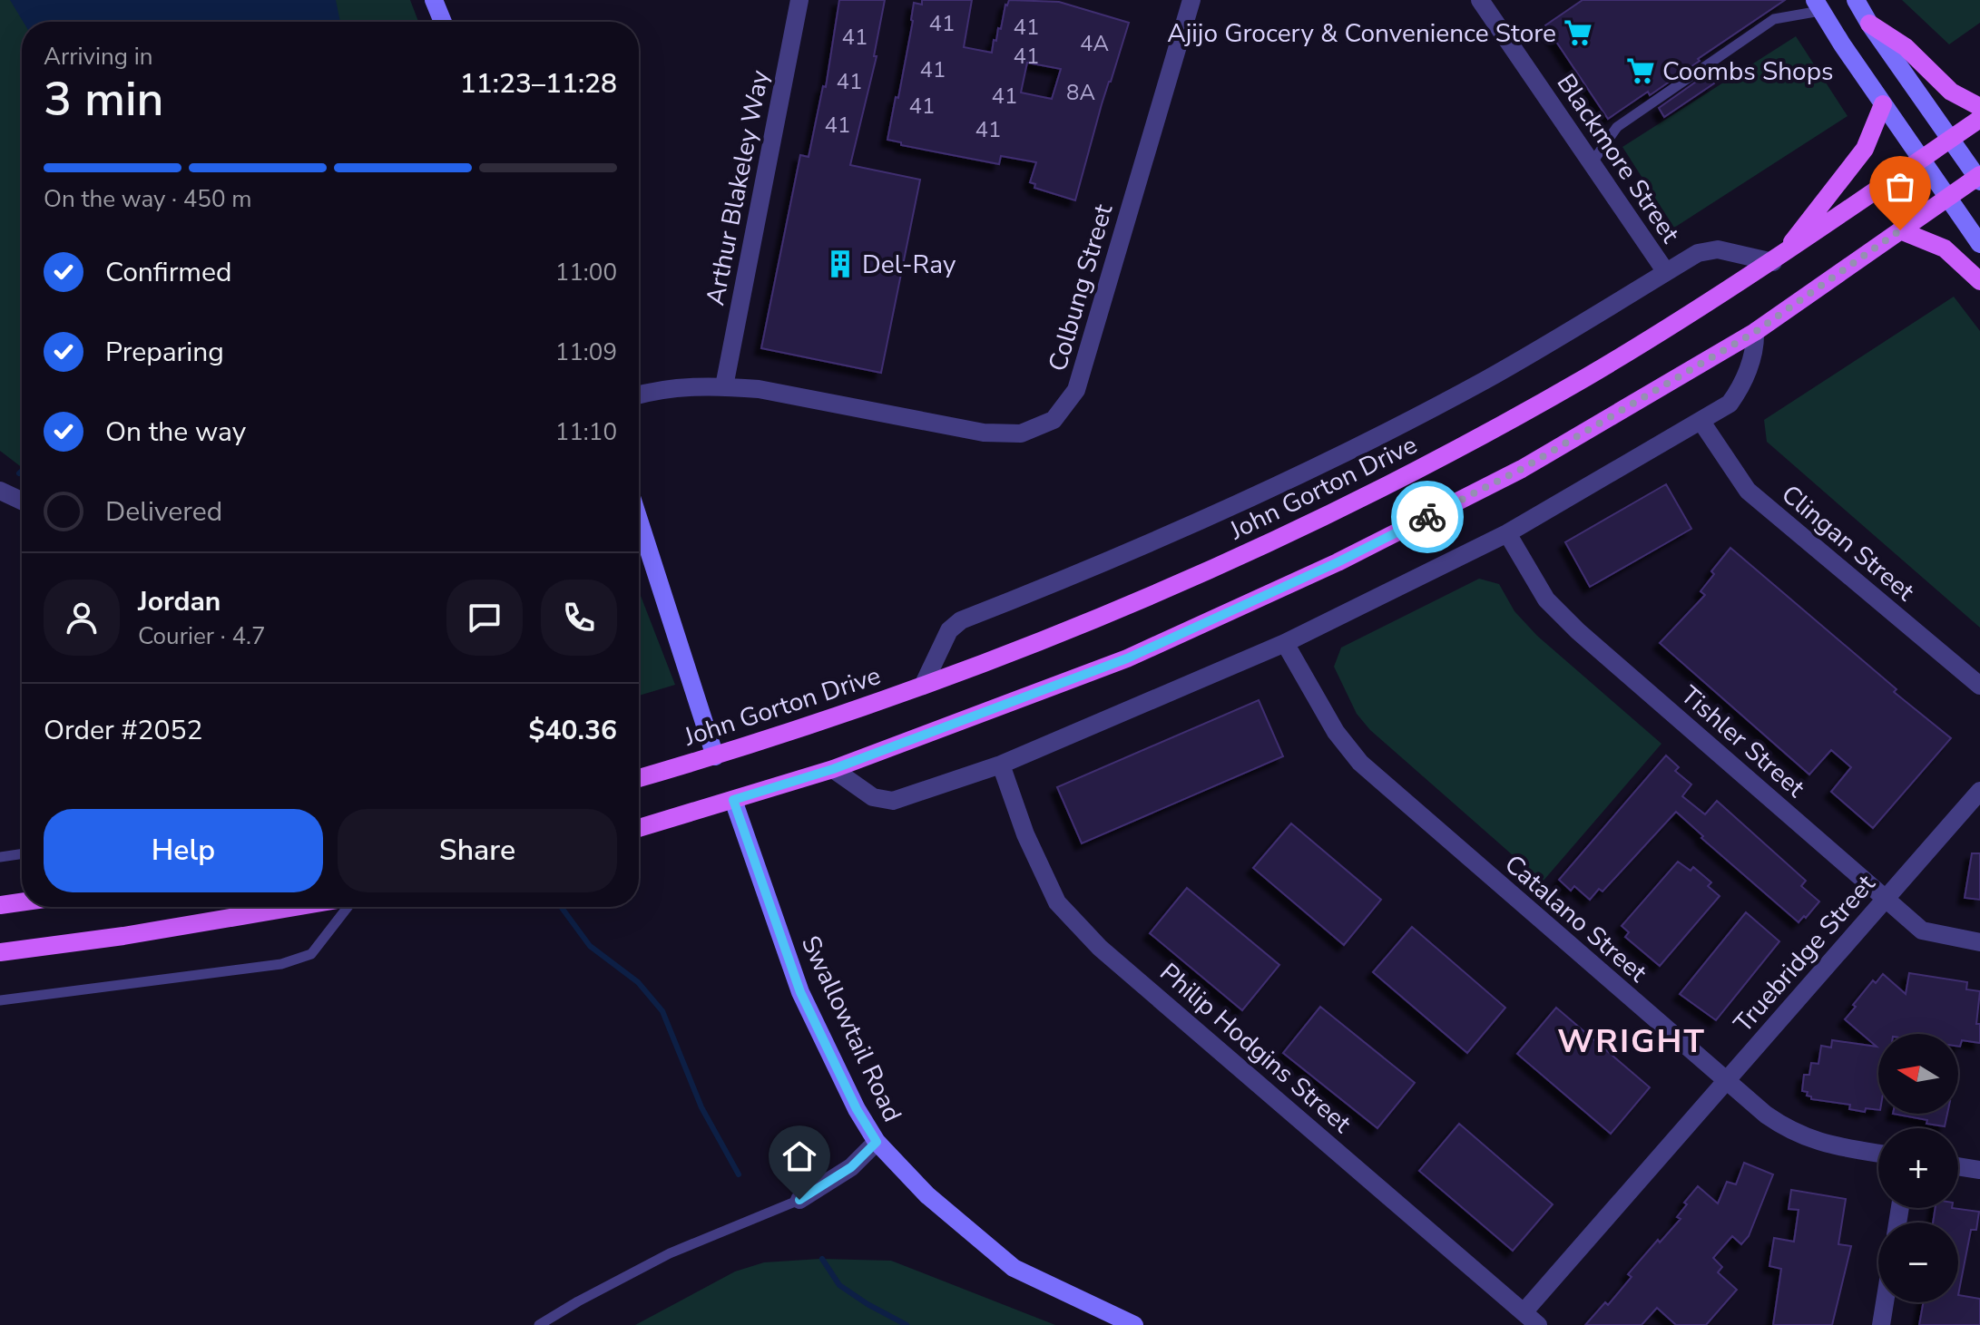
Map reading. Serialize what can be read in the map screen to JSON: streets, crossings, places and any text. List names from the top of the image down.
{
  "streets": {
    "main road": ["John Gorton Drive"],
    "street": [
      "Blackmore Street",
      "Arthur Blakeley Way",
      "Colbung Street",
      "Clingan Street",
      "Tishler Street",
      "Catalano Street",
      "Truebridge Street",
      "Swallowtail Road",
      "Philip Hodgins Street"
    ]
  },
  "crossings": [
    ["Arthur Blakeley Way", "Colbung Street"],
    ["Tishler Street", "Truebridge Street"],
    ["Catalano Street", "Truebridge Street"],
    ["Truebridge Street", "Philip Hodgins Street"]
  ],
  "districts": ["WRIGHT"],
  "places": {
    "supermarket": ["Ajijo Grocery & Convenience Store", "Coombs Shops"],
    "building": ["Del-Ray"]
  },
  "house_numbers": [
    "41",
    "41",
    "41",
    "4A",
    "41",
    "41",
    "41",
    "8A",
    "41",
    "41",
    "41",
    "41"
  ],
  "north": "left",
  "page": {
    "heading": ["3 min", "Arriving in", "11:23–11:28"],
    "panel": [
      "Jordan",
      "Courier · 4.7",
      "Order #2052",
      "$40.36"
    ],
    "bar": "On the way · 450 m",
    "list": [
      ["Confirmed", "11:00"],
      ["Preparing", "11:09"],
      ["On the way", "11:10"],
      "Delivered"
    ],
    "buttons": ["Help", "Share"],
    "map_buttons": ["+", "−"]
  }
}
